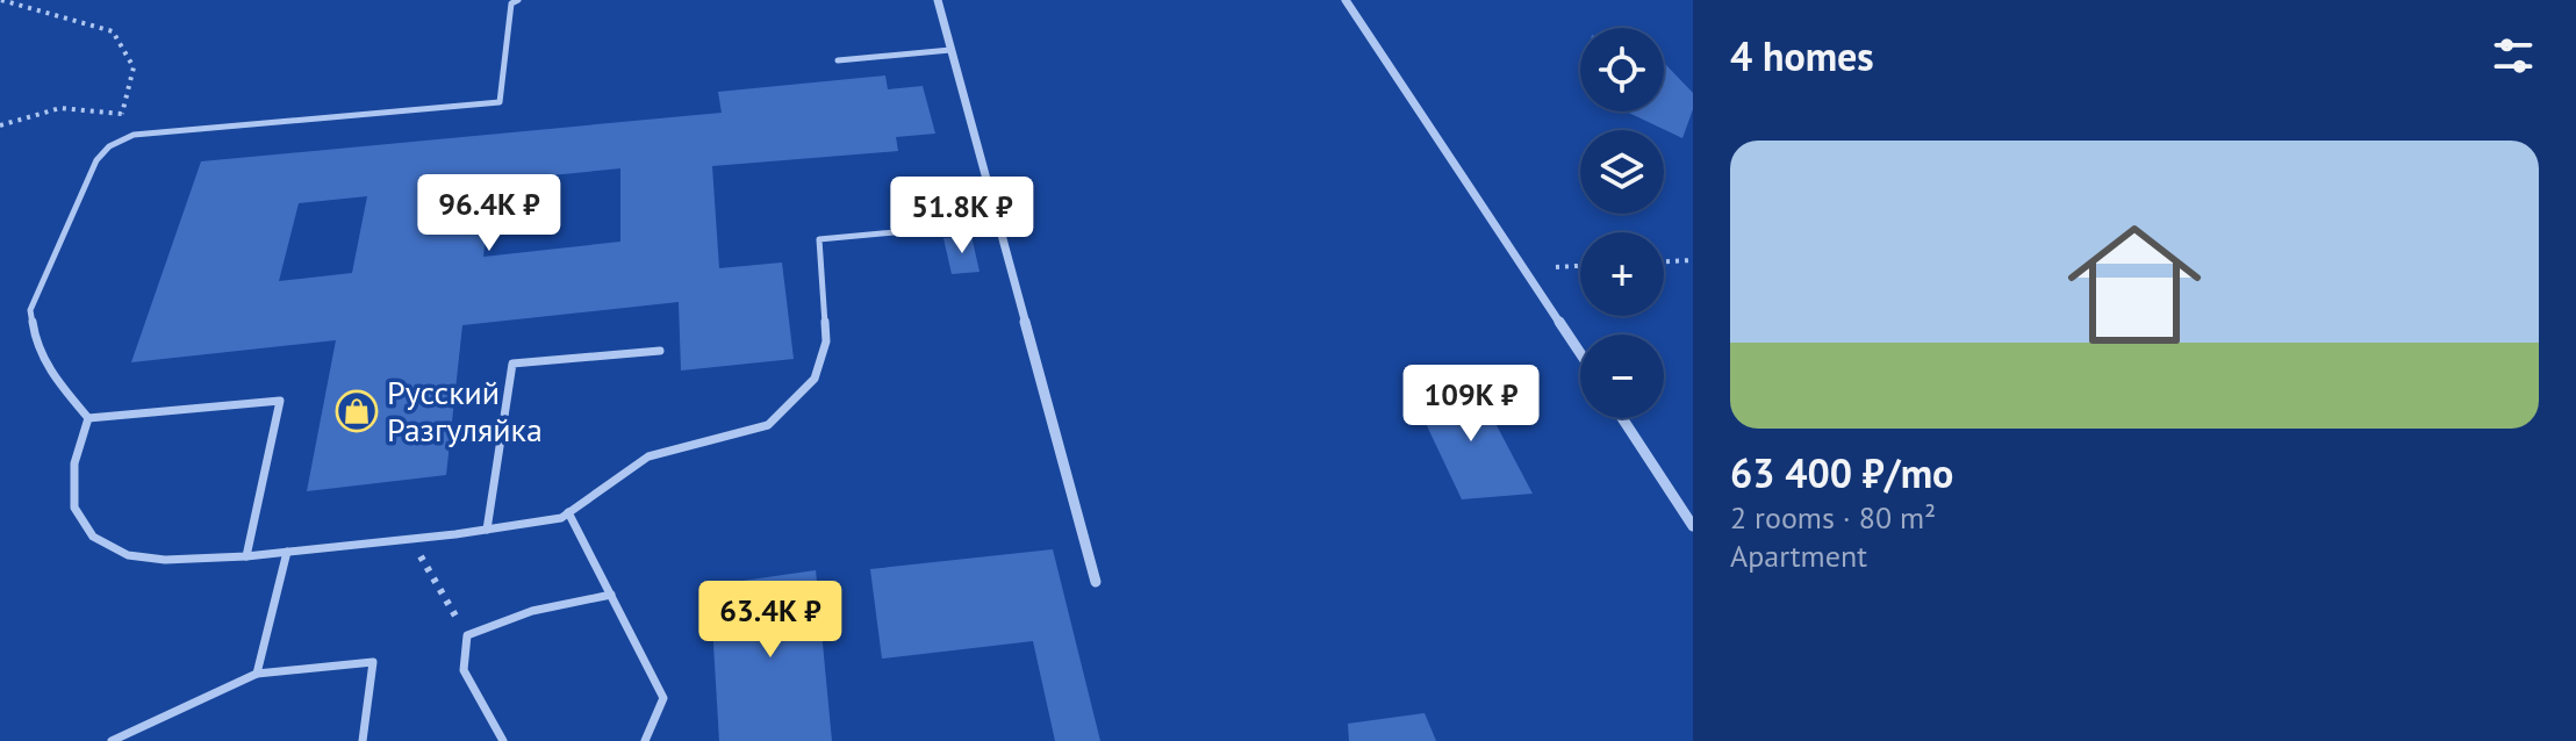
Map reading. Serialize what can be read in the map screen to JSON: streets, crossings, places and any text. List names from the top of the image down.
{
  "places": {
    "shop": ["Русский Разгуляйка"]
  },
  "page": {
    "heading": "4 homes",
    "map_buttons": ["+", "−"],
    "list": [
      {
        "name": "63 400 ₽/mo",
        "note": "2 rooms · 80 m² · Apartment"
      }
    ],
    "price": [
      "96.4K ₽",
      "51.8K ₽",
      "109K ₽",
      "63.4K ₽"
    ]
  }
}
